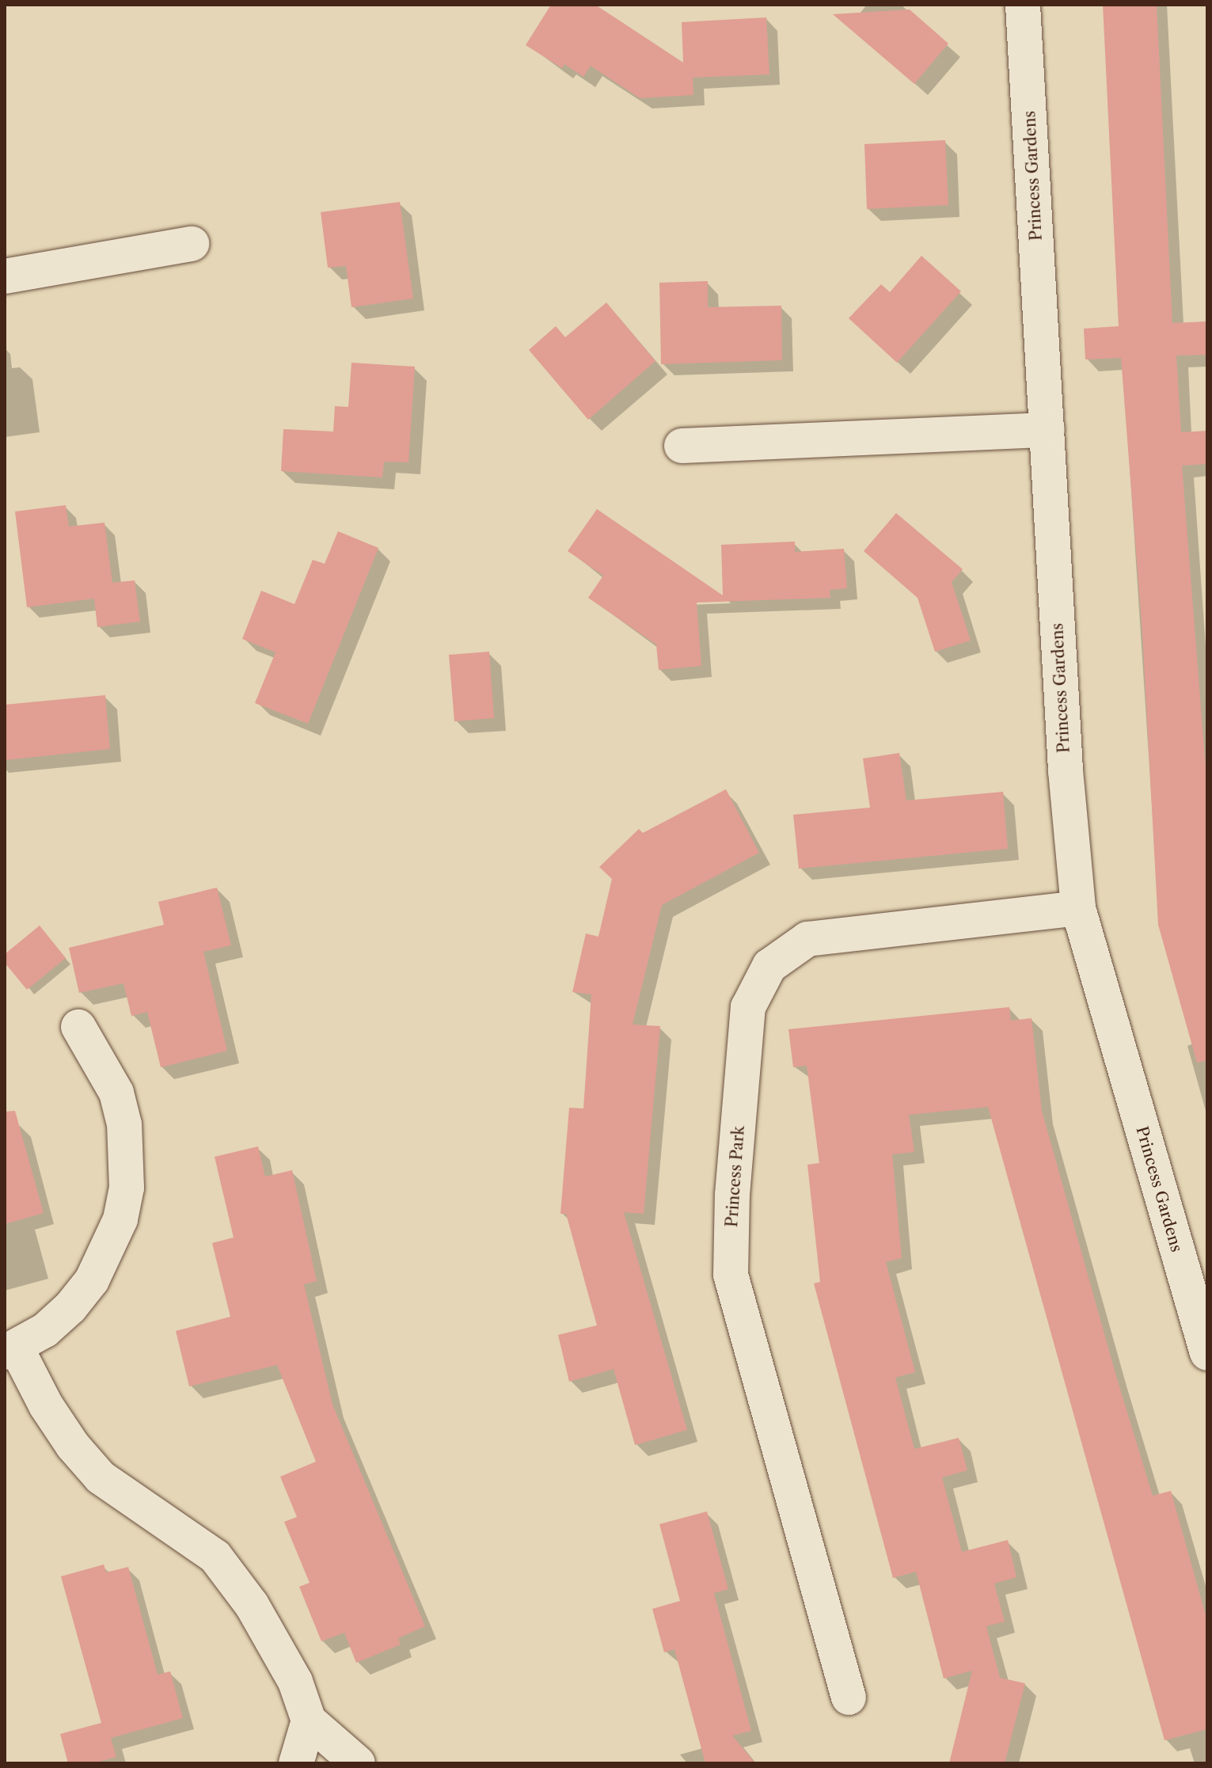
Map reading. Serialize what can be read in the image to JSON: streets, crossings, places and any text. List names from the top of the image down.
{
  "streets": {
    "street": ["Princess Gardens", "Princess Park"]
  },
  "crossings": [
    ["Princess Gardens", "Princess Park"]
  ]
}
